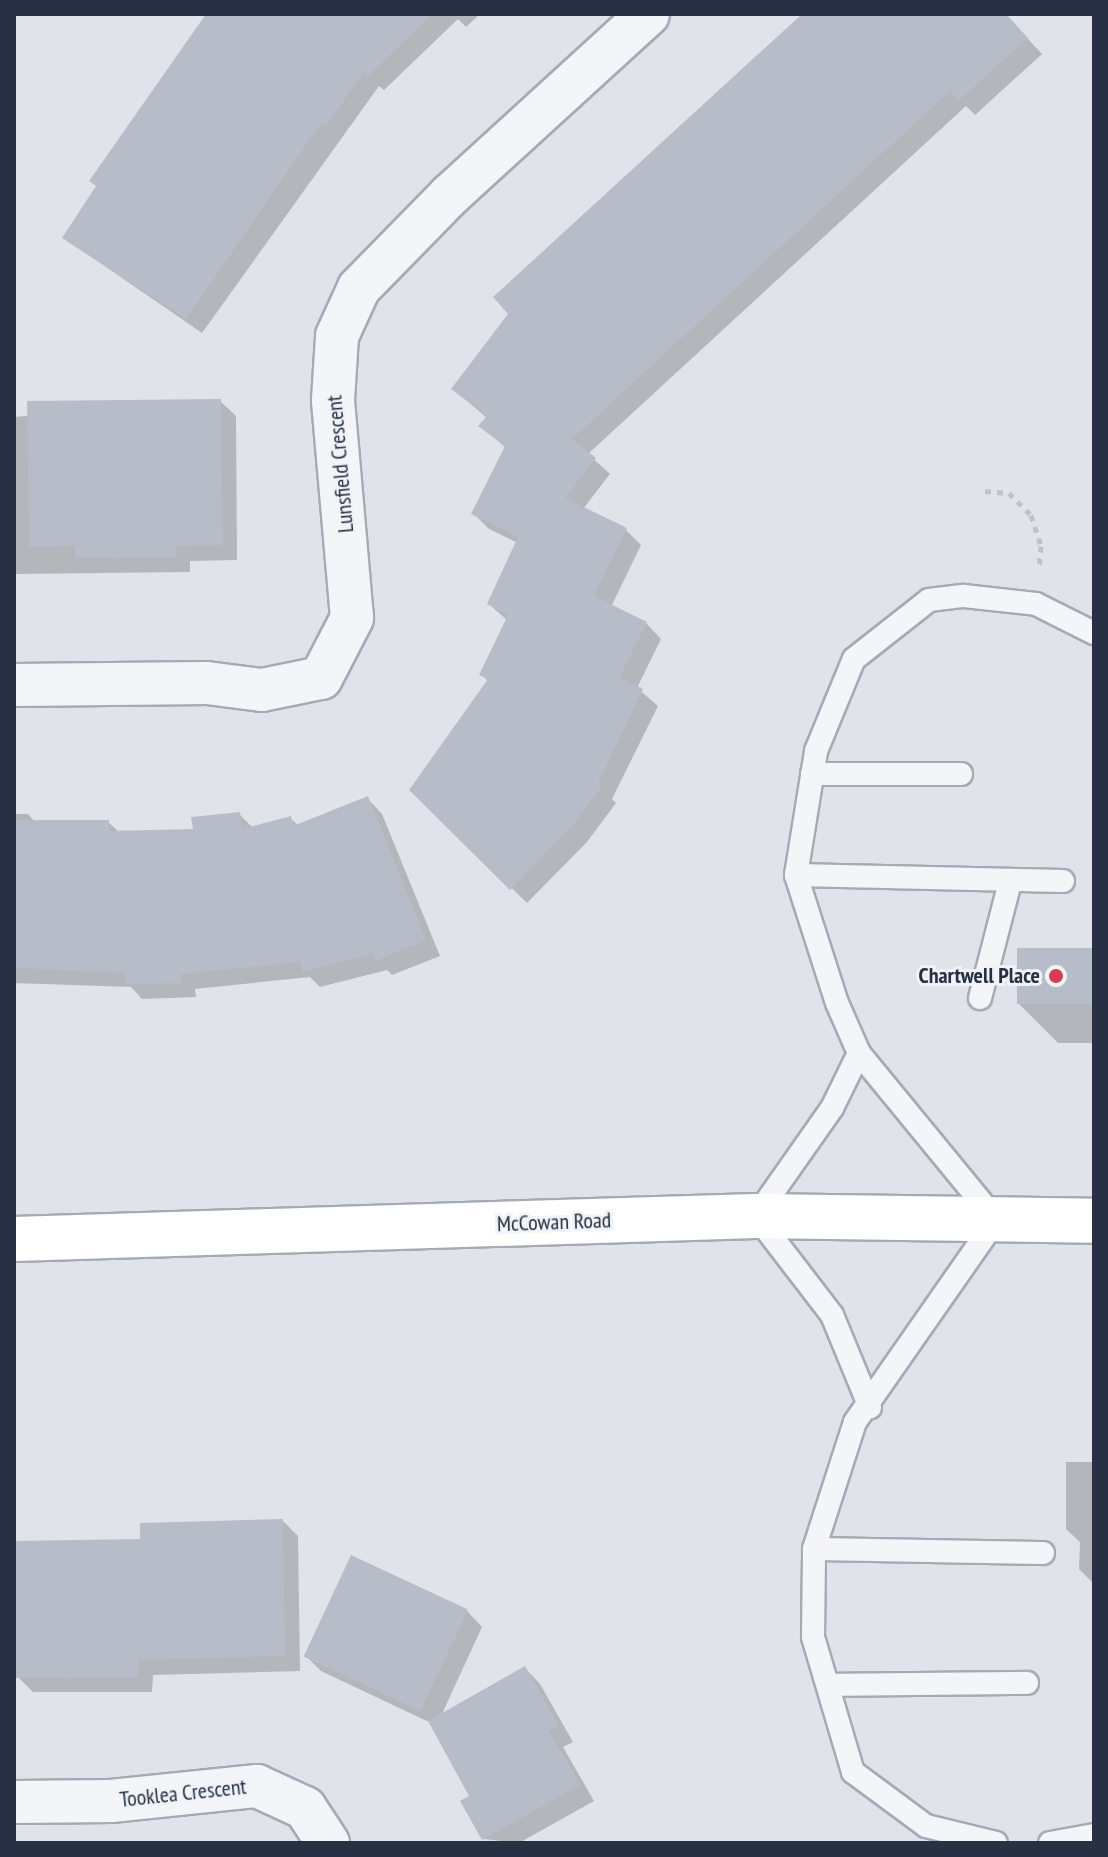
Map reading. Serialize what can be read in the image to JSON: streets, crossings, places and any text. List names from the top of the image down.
{
  "streets": {
    "main road": ["McCowan Road"],
    "street": ["Lunsfield Crescent", "Tooklea Crescent"]
  },
  "places": ["Chartwell Place"]
}
